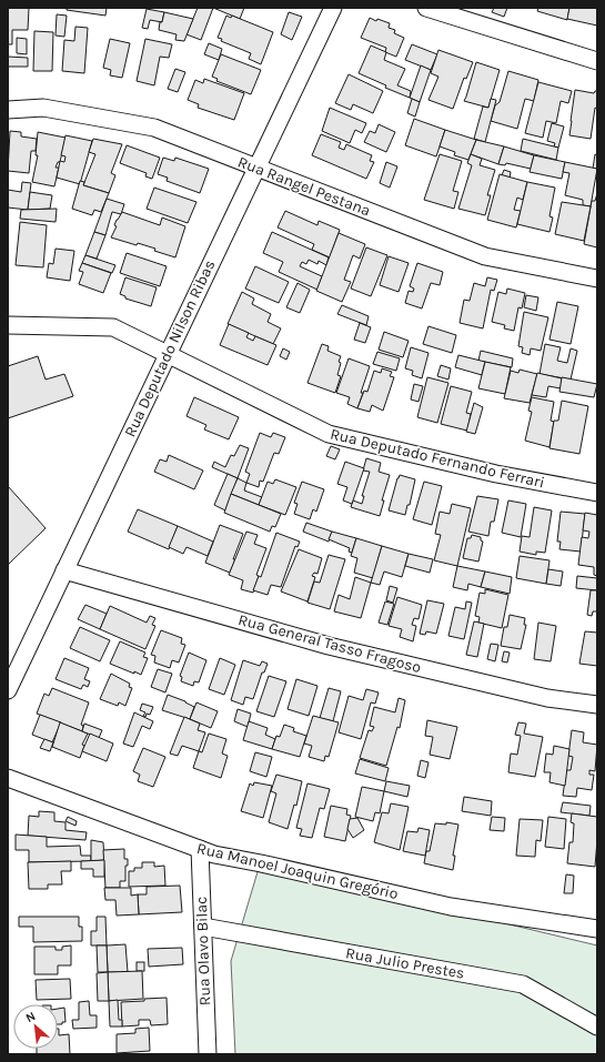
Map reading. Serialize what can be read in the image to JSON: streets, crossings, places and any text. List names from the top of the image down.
{
  "streets": {
    "street": [
      "Rua Rangel Pestana",
      "Rua Deputado Nilson Ribas",
      "Rua Deputado Fernando Ferrari",
      "Rua General Tasso Fragoso",
      "Rua Manoel Joaquin Gregório",
      "Rua Olavo Bilac",
      "Rua Julio Prestes"
    ]
  },
  "crossings": [
    ["Rua Rangel Pestana", "Rua Deputado Nilson Ribas"],
    ["Rua Deputado Nilson Ribas", "Rua Deputado Fernando Ferrari"],
    ["Rua Deputado Nilson Ribas", "Rua General Tasso Fragoso"],
    ["Rua Manoel Joaquin Gregório", "Rua Olavo Bilac"],
    ["Rua Olavo Bilac", "Rua Julio Prestes"]
  ],
  "north": "top left"
}
